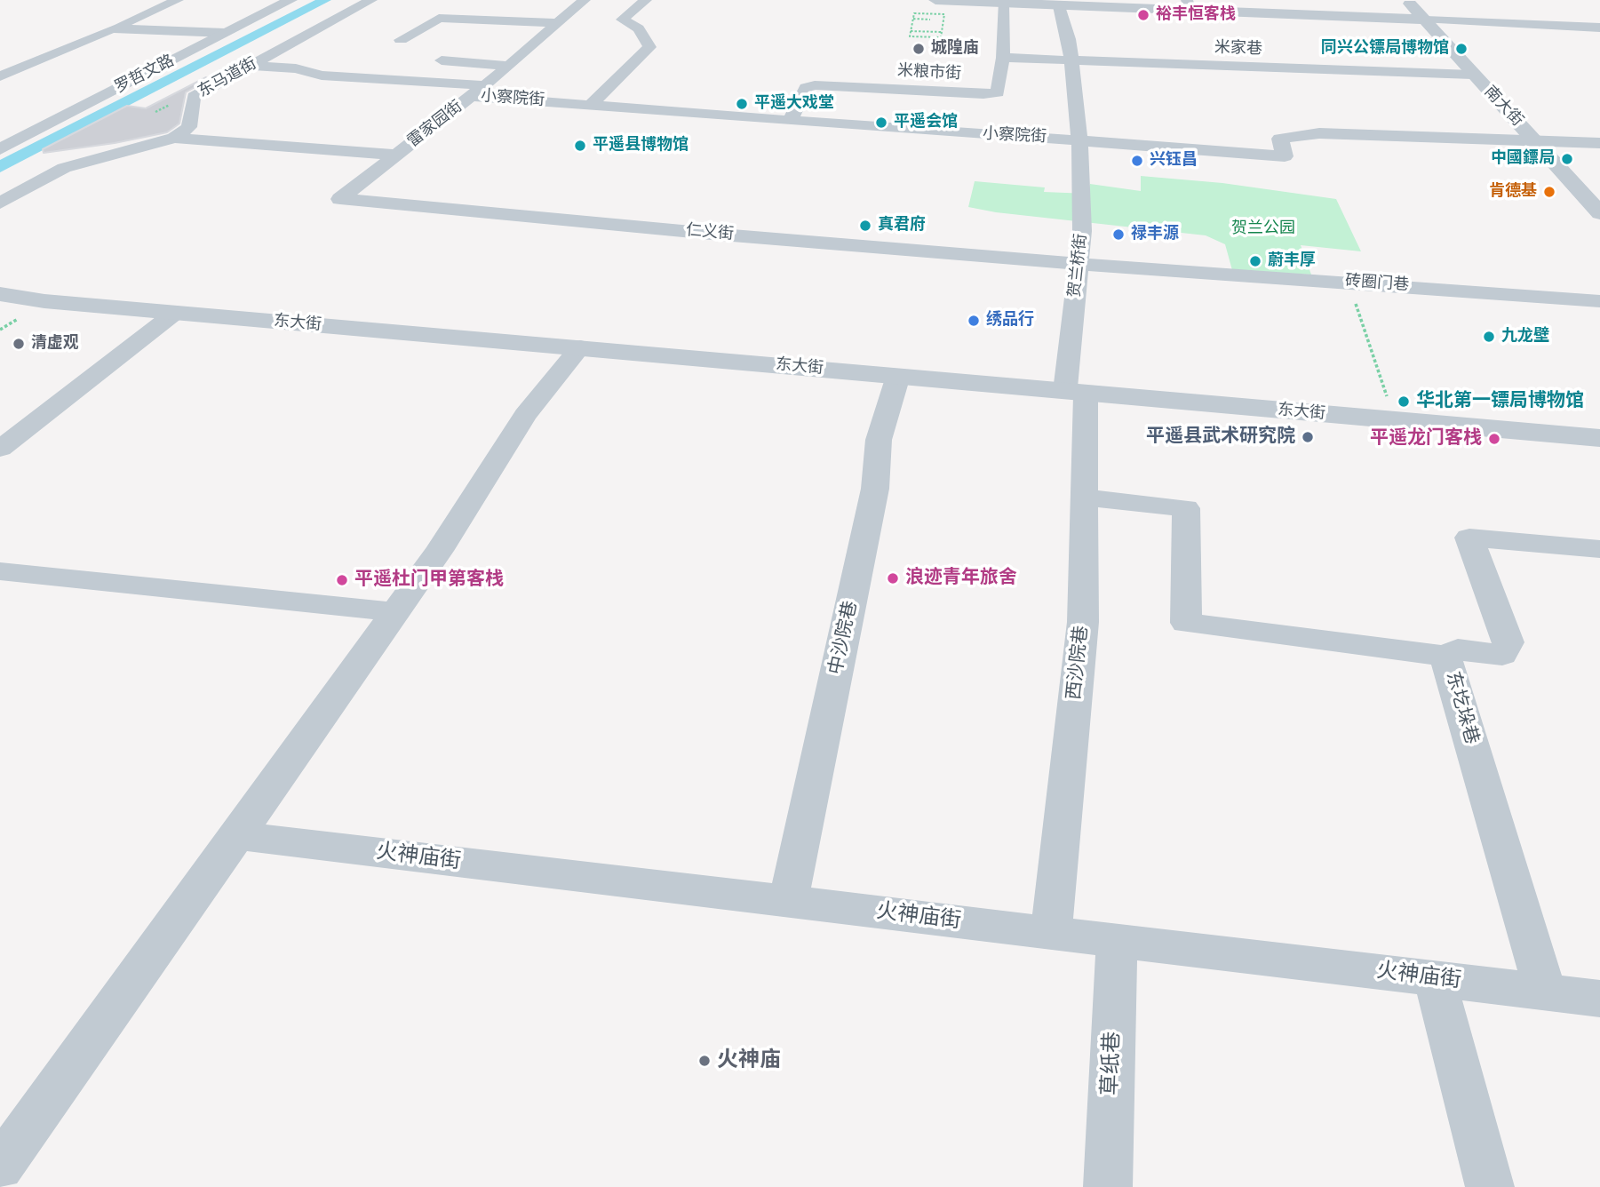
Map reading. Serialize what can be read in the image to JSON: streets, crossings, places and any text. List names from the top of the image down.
{
  "streets": {
    "street": [
      "米家巷",
      "米粮市街",
      "罗哲文路",
      "东马道街",
      "小察院街",
      "南大街",
      "雷家园街",
      "仁义街",
      "贺兰桥街",
      "砖圈门巷",
      "东大街",
      "中沙院巷",
      "西沙院巷",
      "东圪垛巷",
      "火神庙街",
      "草纸巷"
    ]
  },
  "crossings": [
    ["米家巷", "米粮市街"],
    ["米家巷", "南大街"],
    ["米家巷", "贺兰桥街"],
    ["米粮市街", "小察院街"],
    ["东马道街", "小察院街"],
    ["小察院街", "南大街"],
    ["小察院街", "雷家园街"],
    ["小察院街", "贺兰桥街"],
    ["雷家园街", "仁义街"],
    ["仁义街", "贺兰桥街"],
    ["仁义街", "砖圈门巷"],
    ["贺兰桥街", "砖圈门巷"],
    ["贺兰桥街", "东大街"],
    ["贺兰桥街", "西沙院巷"],
    ["东大街", "中沙院巷"],
    ["东大街", "西沙院巷"],
    ["中沙院巷", "火神庙街"],
    ["西沙院巷", "火神庙街"],
    ["东圪垛巷", "火神庙街"],
    ["火神庙街", "草纸巷"]
  ],
  "parks": ["贺兰公园"],
  "places": [
    "裕丰恒客栈",
    "城隍庙",
    "同兴公镖局博物馆",
    "平遥大戏堂",
    "平遥会馆",
    "平遥县博物馆",
    "中國鏢局",
    "兴钰昌",
    "肯德基",
    "真君府",
    "禄丰源",
    "蔚丰厚",
    "绣品行",
    "九龙壁",
    "清虚观",
    "华北第一镖局博物馆",
    "平遥县武术研究院",
    "平遥龙门客栈",
    "浪迹青年旅舍",
    "平遥杜门甲第客栈",
    "火神庙"
  ]
}
